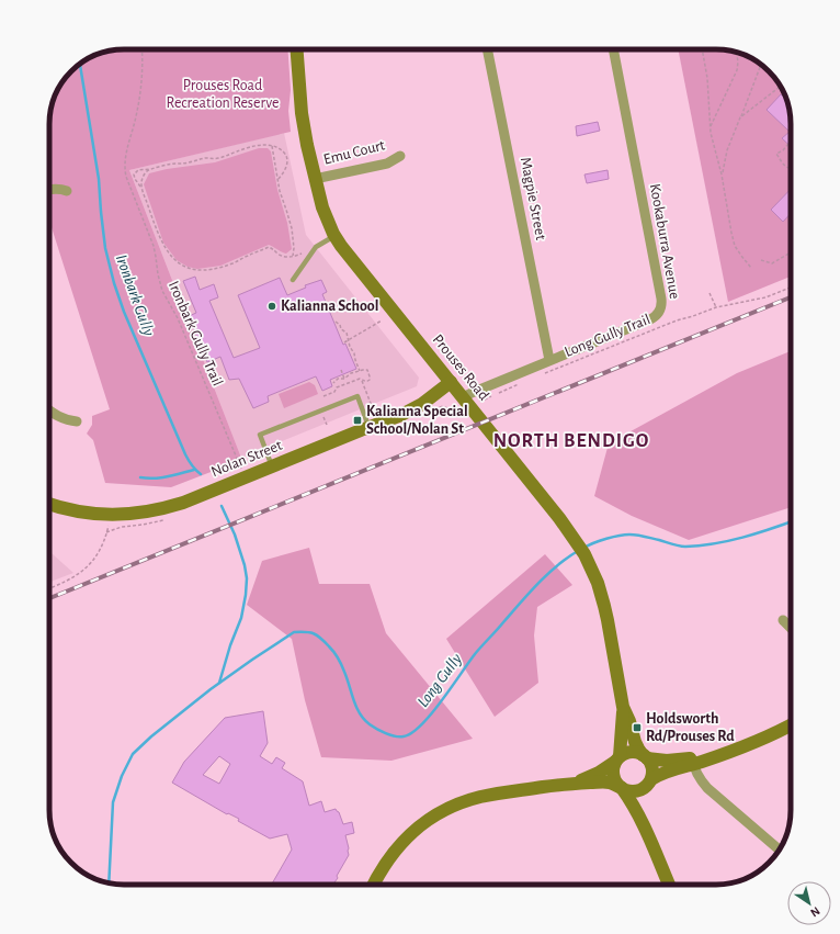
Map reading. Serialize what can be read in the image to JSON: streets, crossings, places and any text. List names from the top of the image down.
{
  "streets": {
    "street": [
      "Emu Court",
      "Magpie Street",
      "Kookaburra Avenue",
      "Prouses Road",
      "Nolan Street"
    ],
    "path": ["Ironbark Gully Trail", "Long Gully Trail"]
  },
  "crossings": [
    ["Emu Court", "Prouses Road"],
    ["Magpie Street", "Kookaburra Avenue"],
    ["Kookaburra Avenue", "Prouses Road"],
    ["Ironbark Gully Trail", "Nolan Street"],
    ["Prouses Road", "Nolan Street"]
  ],
  "districts": ["NORTH BENDIGO"],
  "water": ["Ironbark Gully", "Long Gully"],
  "parks": ["Prouses Road Recreation Reserve"],
  "places": {
    "other": ["Kalianna School"],
    "transit": ["Kalianna Special School/Nolan St", "Holdsworth Rd/Prouses Rd"]
  },
  "north": "bottom right"
}
